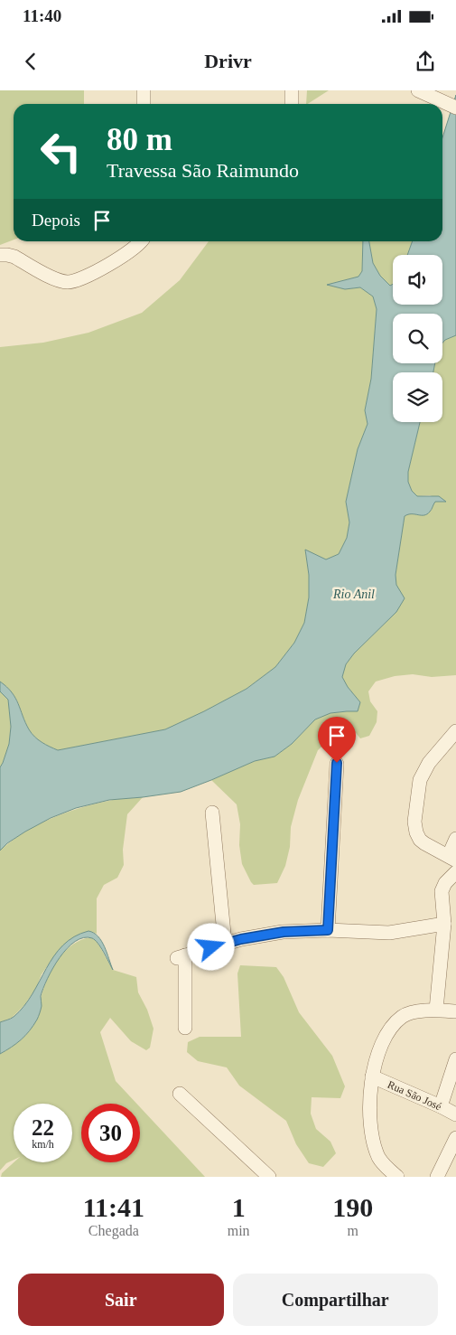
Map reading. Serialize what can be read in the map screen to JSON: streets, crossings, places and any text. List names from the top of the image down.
{
  "streets": {
    "street": ["Rua São José"]
  },
  "water": ["Rio Anil"],
  "page": {
    "status": "11:40",
    "header": "Drivr",
    "turn": ["80 m", "Travessa São Raimundo"],
    "then": "Depois",
    "speed": "22 km/h",
    "limit": "30",
    "eta": [
      "11:41",
      "Chegada",
      "1",
      "min",
      "190",
      "m"
    ],
    "buttons": ["Sair", "Compartilhar"]
  }
}
